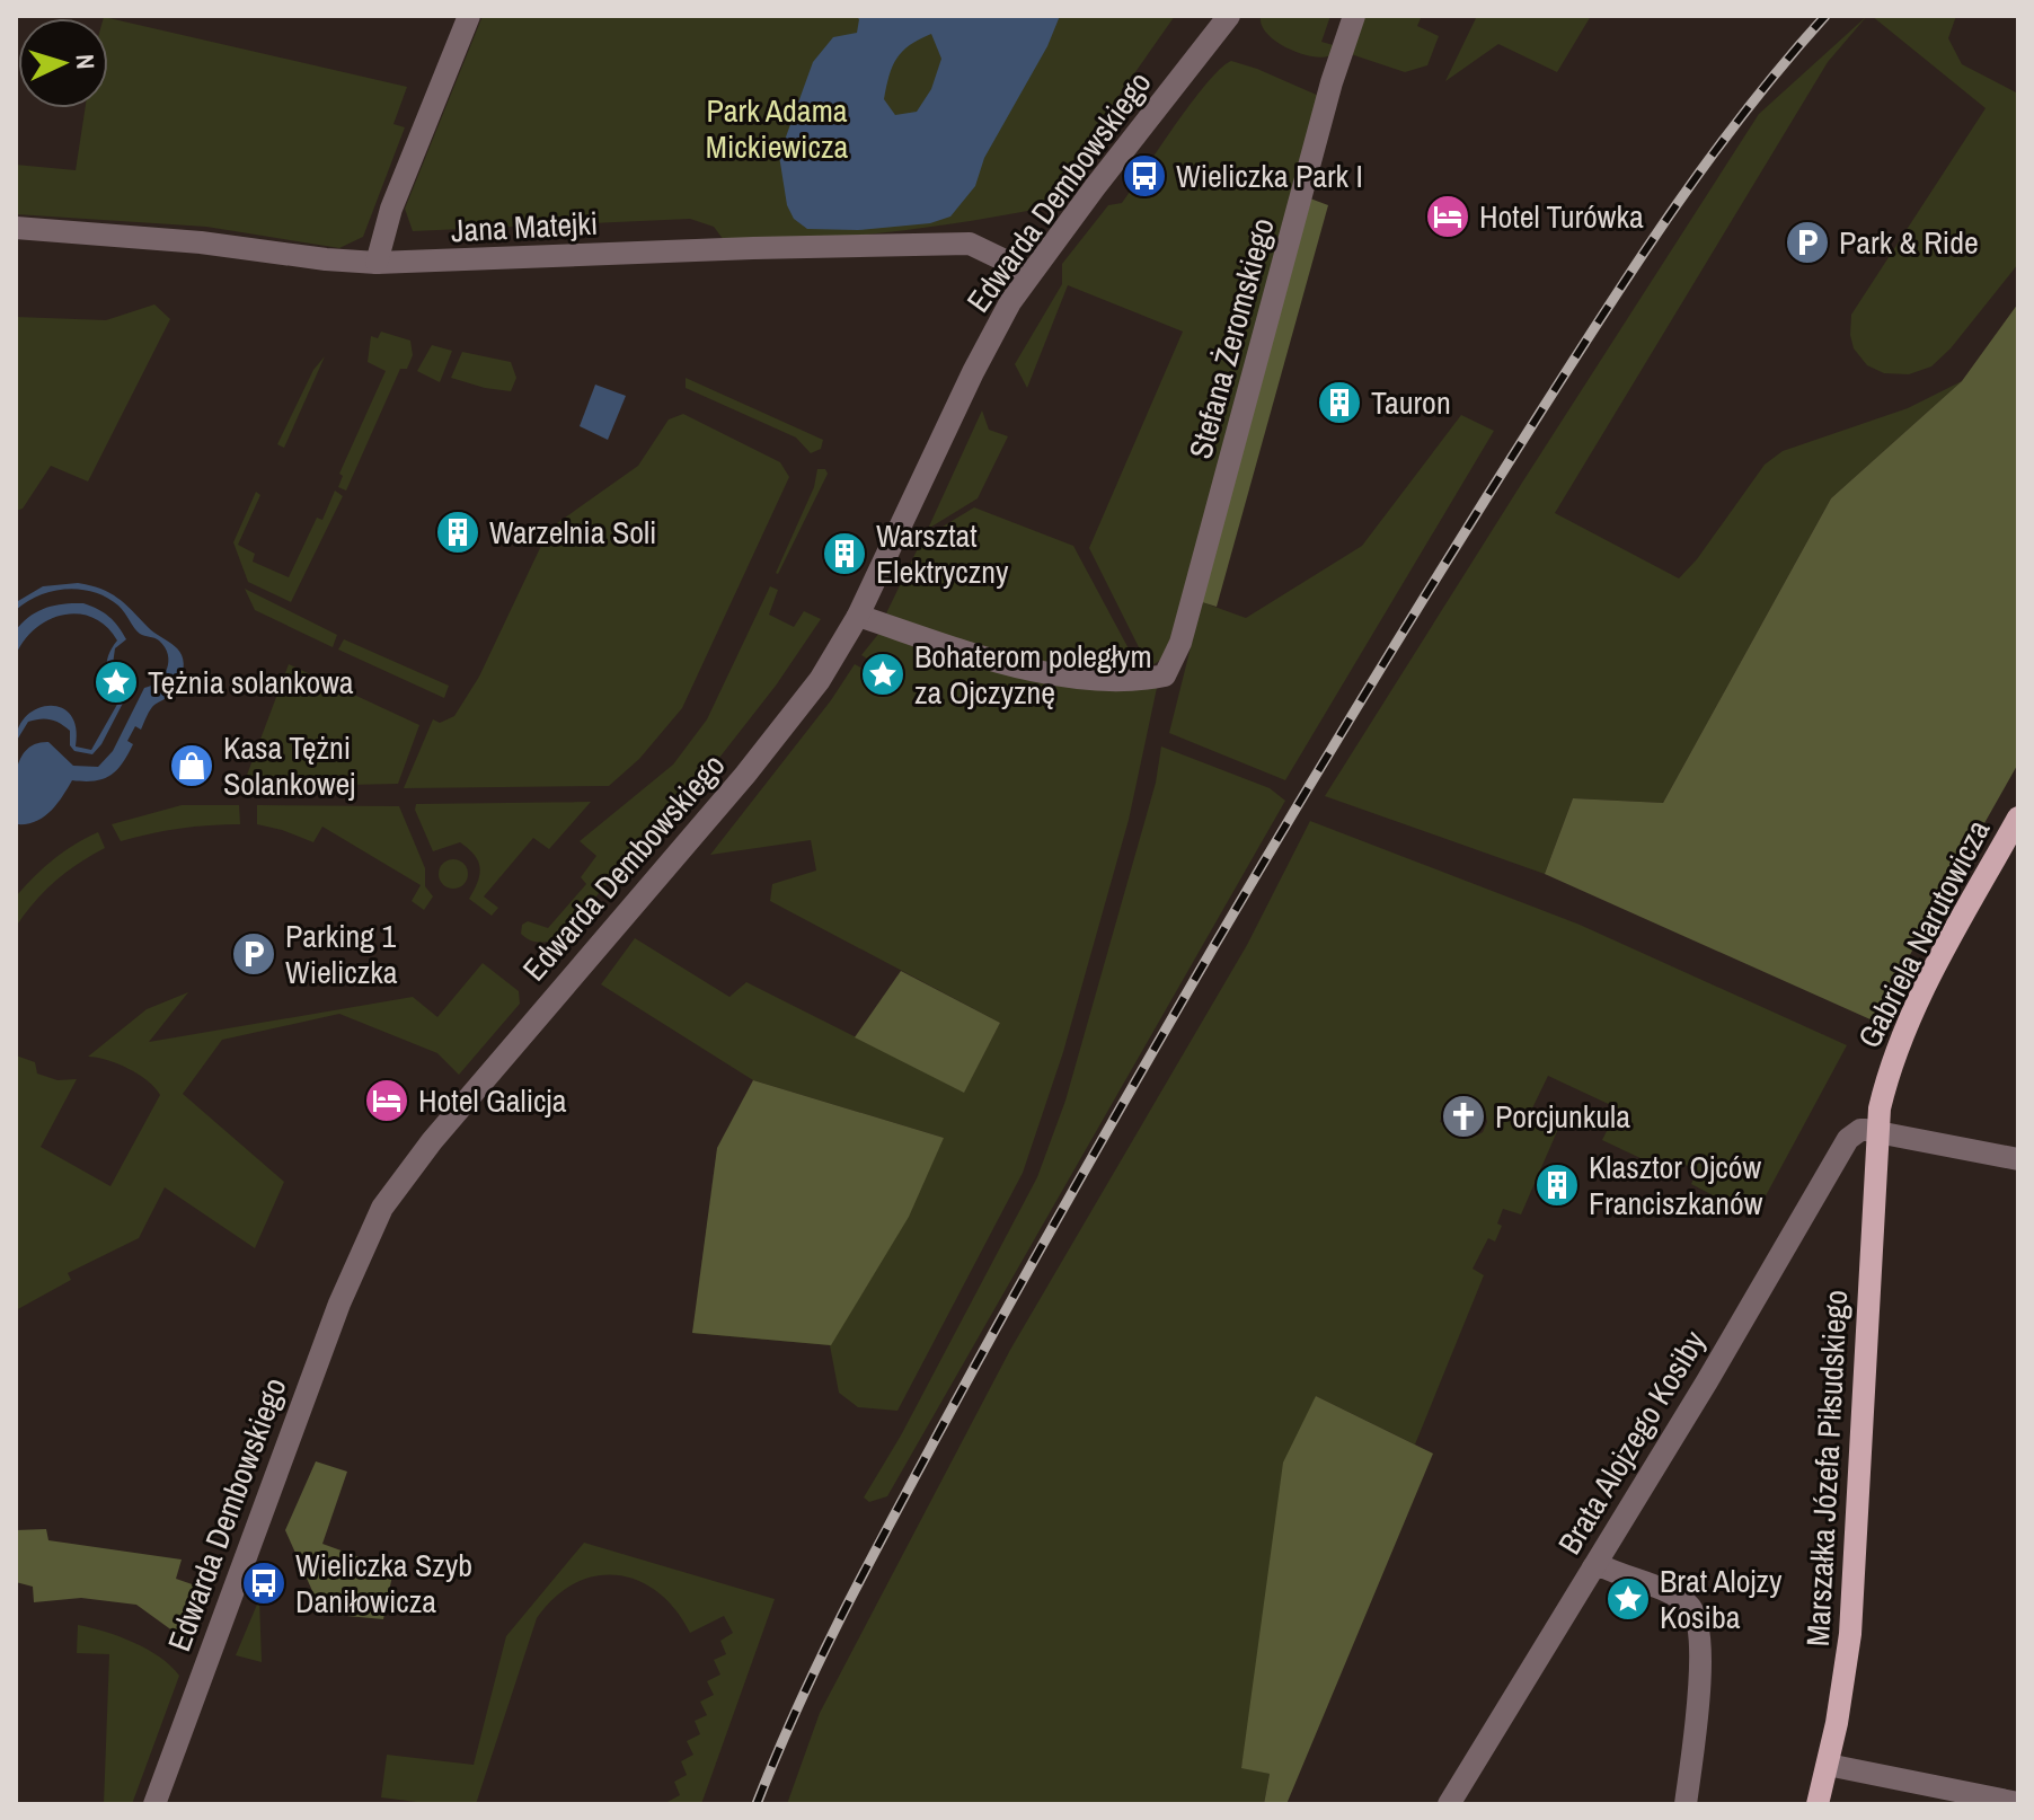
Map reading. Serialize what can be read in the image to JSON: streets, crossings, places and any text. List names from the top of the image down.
{
  "streets": {
    "main road": ["Gabriela Narutowicza", "Marszałka Józefa Piłsudskiego"],
    "street": [
      "Edwarda Dembowskiego",
      "Jana Matejki",
      "Stefana Żeromskiego",
      "Brata Alojzego Kosiby"
    ]
  },
  "crossings": [
    ["Edwarda Dembowskiego", "Jana Matejki"],
    ["Edwarda Dembowskiego", "Stefana Żeromskiego"],
    ["Gabriela Narutowicza", "Brata Alojzego Kosiby"],
    ["Gabriela Narutowicza", "Marszałka Józefa Piłsudskiego"],
    ["Brata Alojzego Kosiby", "Marszałka Józefa Piłsudskiego"]
  ],
  "parks": ["Park Adama Mickiewicza"],
  "places": {
    "bus stop": ["Wieliczka Park I", "Wieliczka Szyb Daniłowicza"],
    "hotel": ["Hotel Turówka", "Hotel Galicja"],
    "parking": ["Park & Ride", "Parking 1 Wieliczka"],
    "building": [
      "Tauron",
      "Warzelnia Soli",
      "Warsztat Elektryczny",
      "Klasztor Ojców Franciszkanów"
    ],
    "place": ["Bohaterom poległym za Ojczyznę", "Tężnia solankowa", "Brat Alojzy Kosiba"],
    "shop": ["Kasa Tężni Solankowej"],
    "church": ["Porcjunkula"]
  },
  "north": "right"
}
